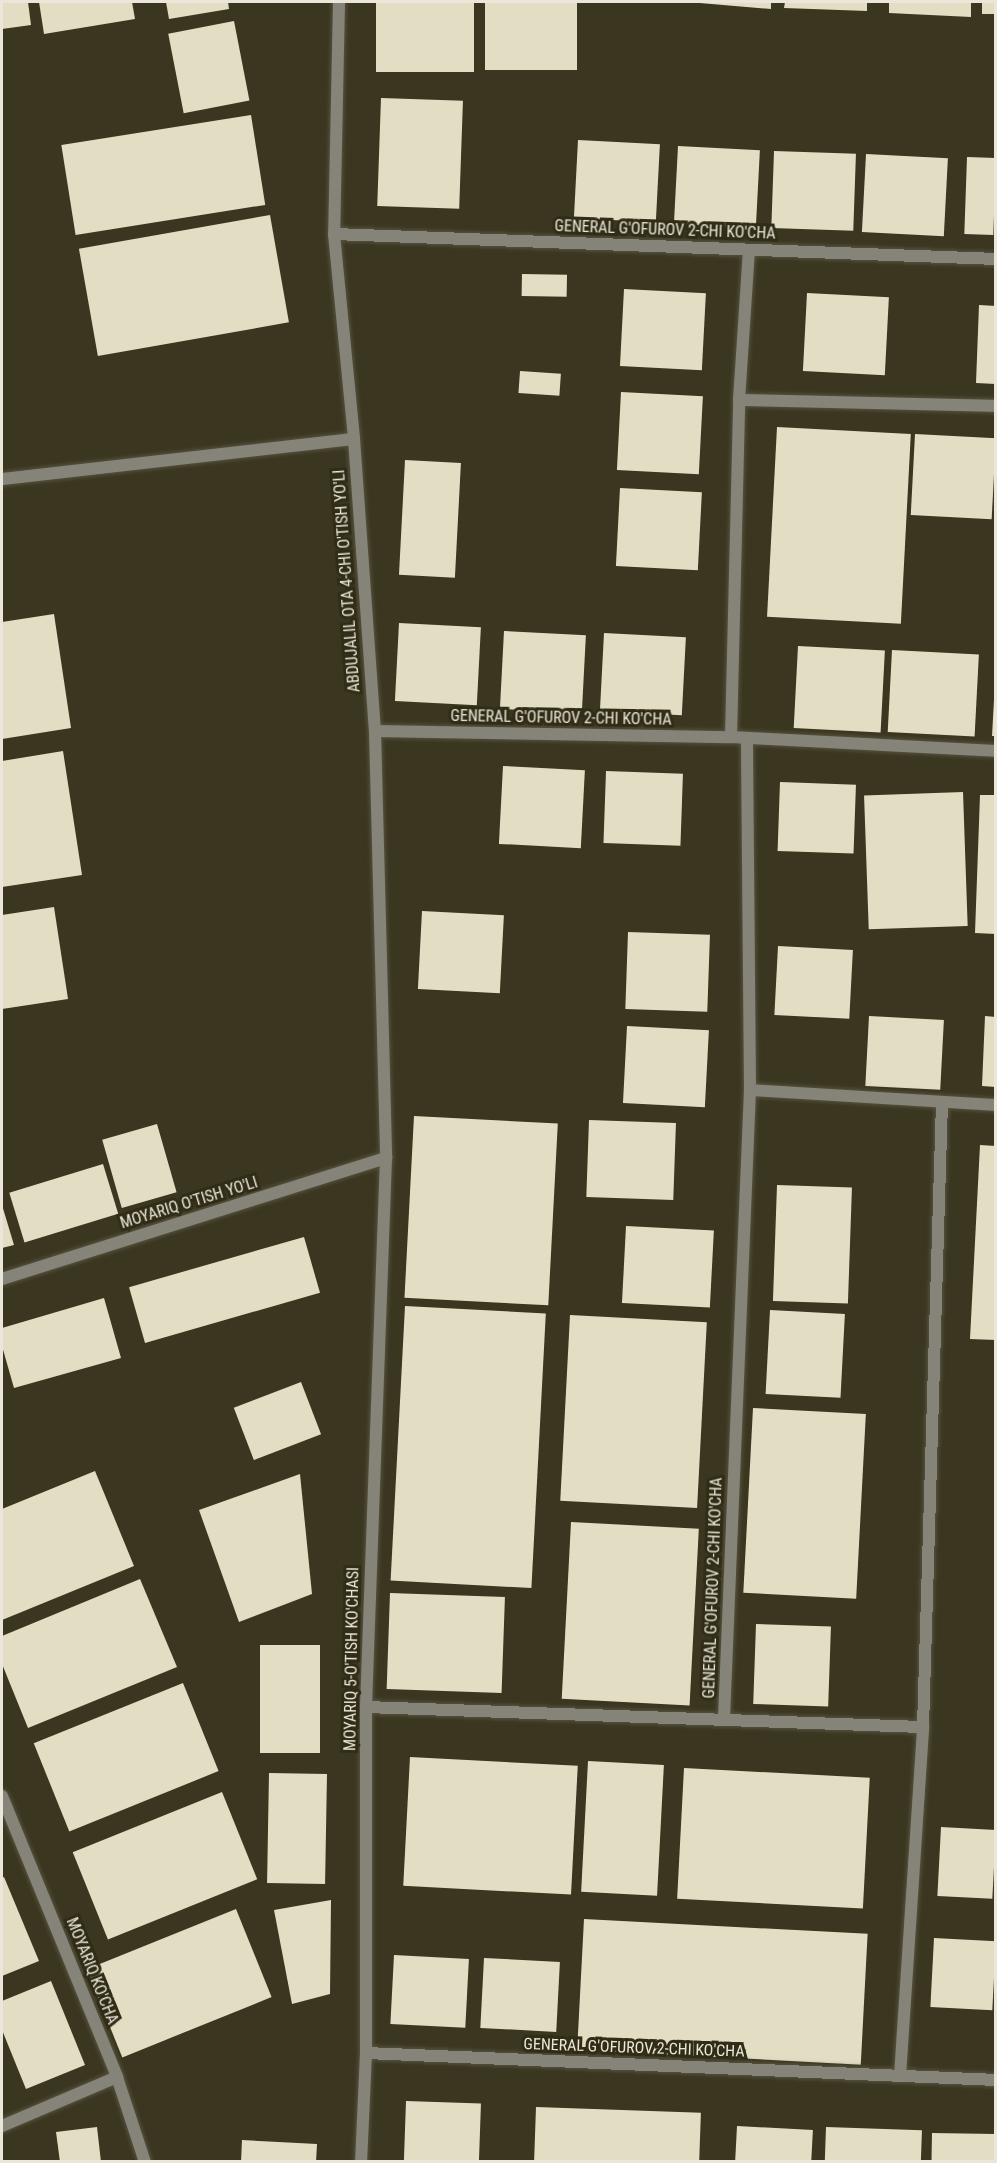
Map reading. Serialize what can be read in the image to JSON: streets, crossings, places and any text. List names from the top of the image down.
{
  "streets": {
    "street": [
      "GENERAL G'OFUROV 2-CHI KO'CHA",
      "ABDUJALIL OTA 4-CHI O'TISH YO'LI",
      "MOYARIQ O'TISH YO'LI",
      "MOYARIQ 5-O'TISH KO'CHASI",
      "MOYARIQ KO'CHA"
    ]
  },
  "crossings": [
    ["GENERAL G'OFUROV 2-CHI KO'CHA", "ABDUJALIL OTA 4-CHI O'TISH YO'LI"],
    ["GENERAL G'OFUROV 2-CHI KO'CHA", "MOYARIQ 5-O'TISH KO'CHASI"],
    ["ABDUJALIL OTA 4-CHI O'TISH YO'LI", "MOYARIQ O'TISH YO'LI"],
    ["ABDUJALIL OTA 4-CHI O'TISH YO'LI", "MOYARIQ 5-O'TISH KO'CHASI"],
    ["MOYARIQ O'TISH YO'LI", "MOYARIQ 5-O'TISH KO'CHASI"]
  ]
}
